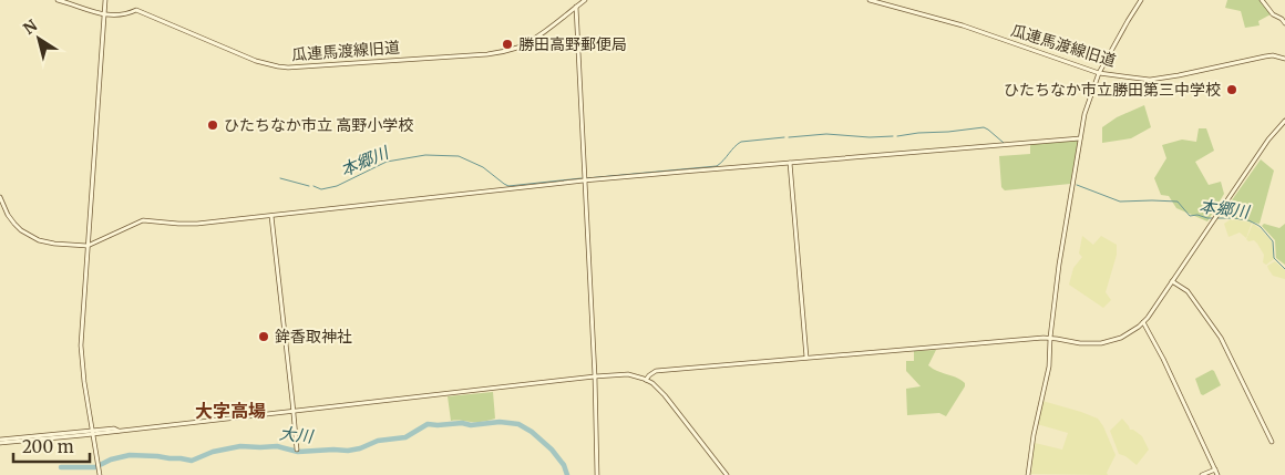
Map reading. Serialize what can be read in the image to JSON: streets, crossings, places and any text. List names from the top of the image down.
{
  "streets": {
    "street": ["瓜連馬渡線旧道"]
  },
  "districts": ["大字高場"],
  "water": ["本郷川", "大川"],
  "places": [
    "勝田高野郵便局",
    "ひたちなか市立勝田第三中学校",
    "ひたちなか市立 高野小学校",
    "鉾香取神社"
  ],
  "scale_bar": "200 m",
  "north": "top left"
}
